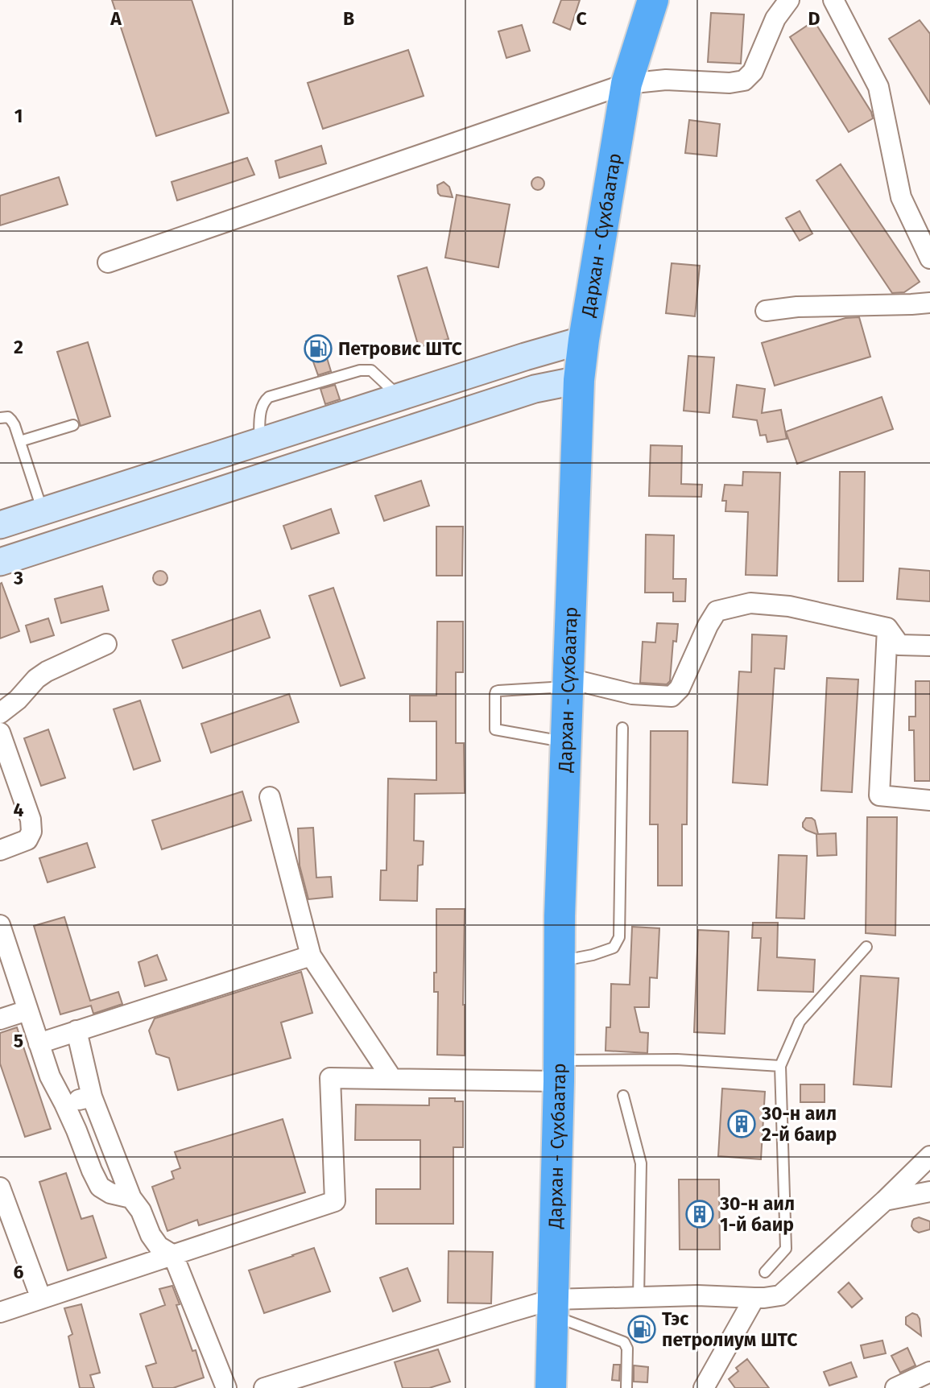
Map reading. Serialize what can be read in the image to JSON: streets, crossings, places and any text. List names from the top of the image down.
{
  "streets": {
    "highway": ["Дархан - Сүхбаатар"]
  },
  "places": {
    "fuel station": ["Петровис ШТС", "Тэс петролиум ШТС"],
    "building": ["30-н аил 2-й баир", "30-н аил 1-й баир"]
  },
  "grid": {
    "columns": [
      "A",
      "B",
      "C",
      "D"
    ],
    "rows": [
      "1",
      "2",
      "3",
      "4",
      "5",
      "6"
    ]
  }
}
